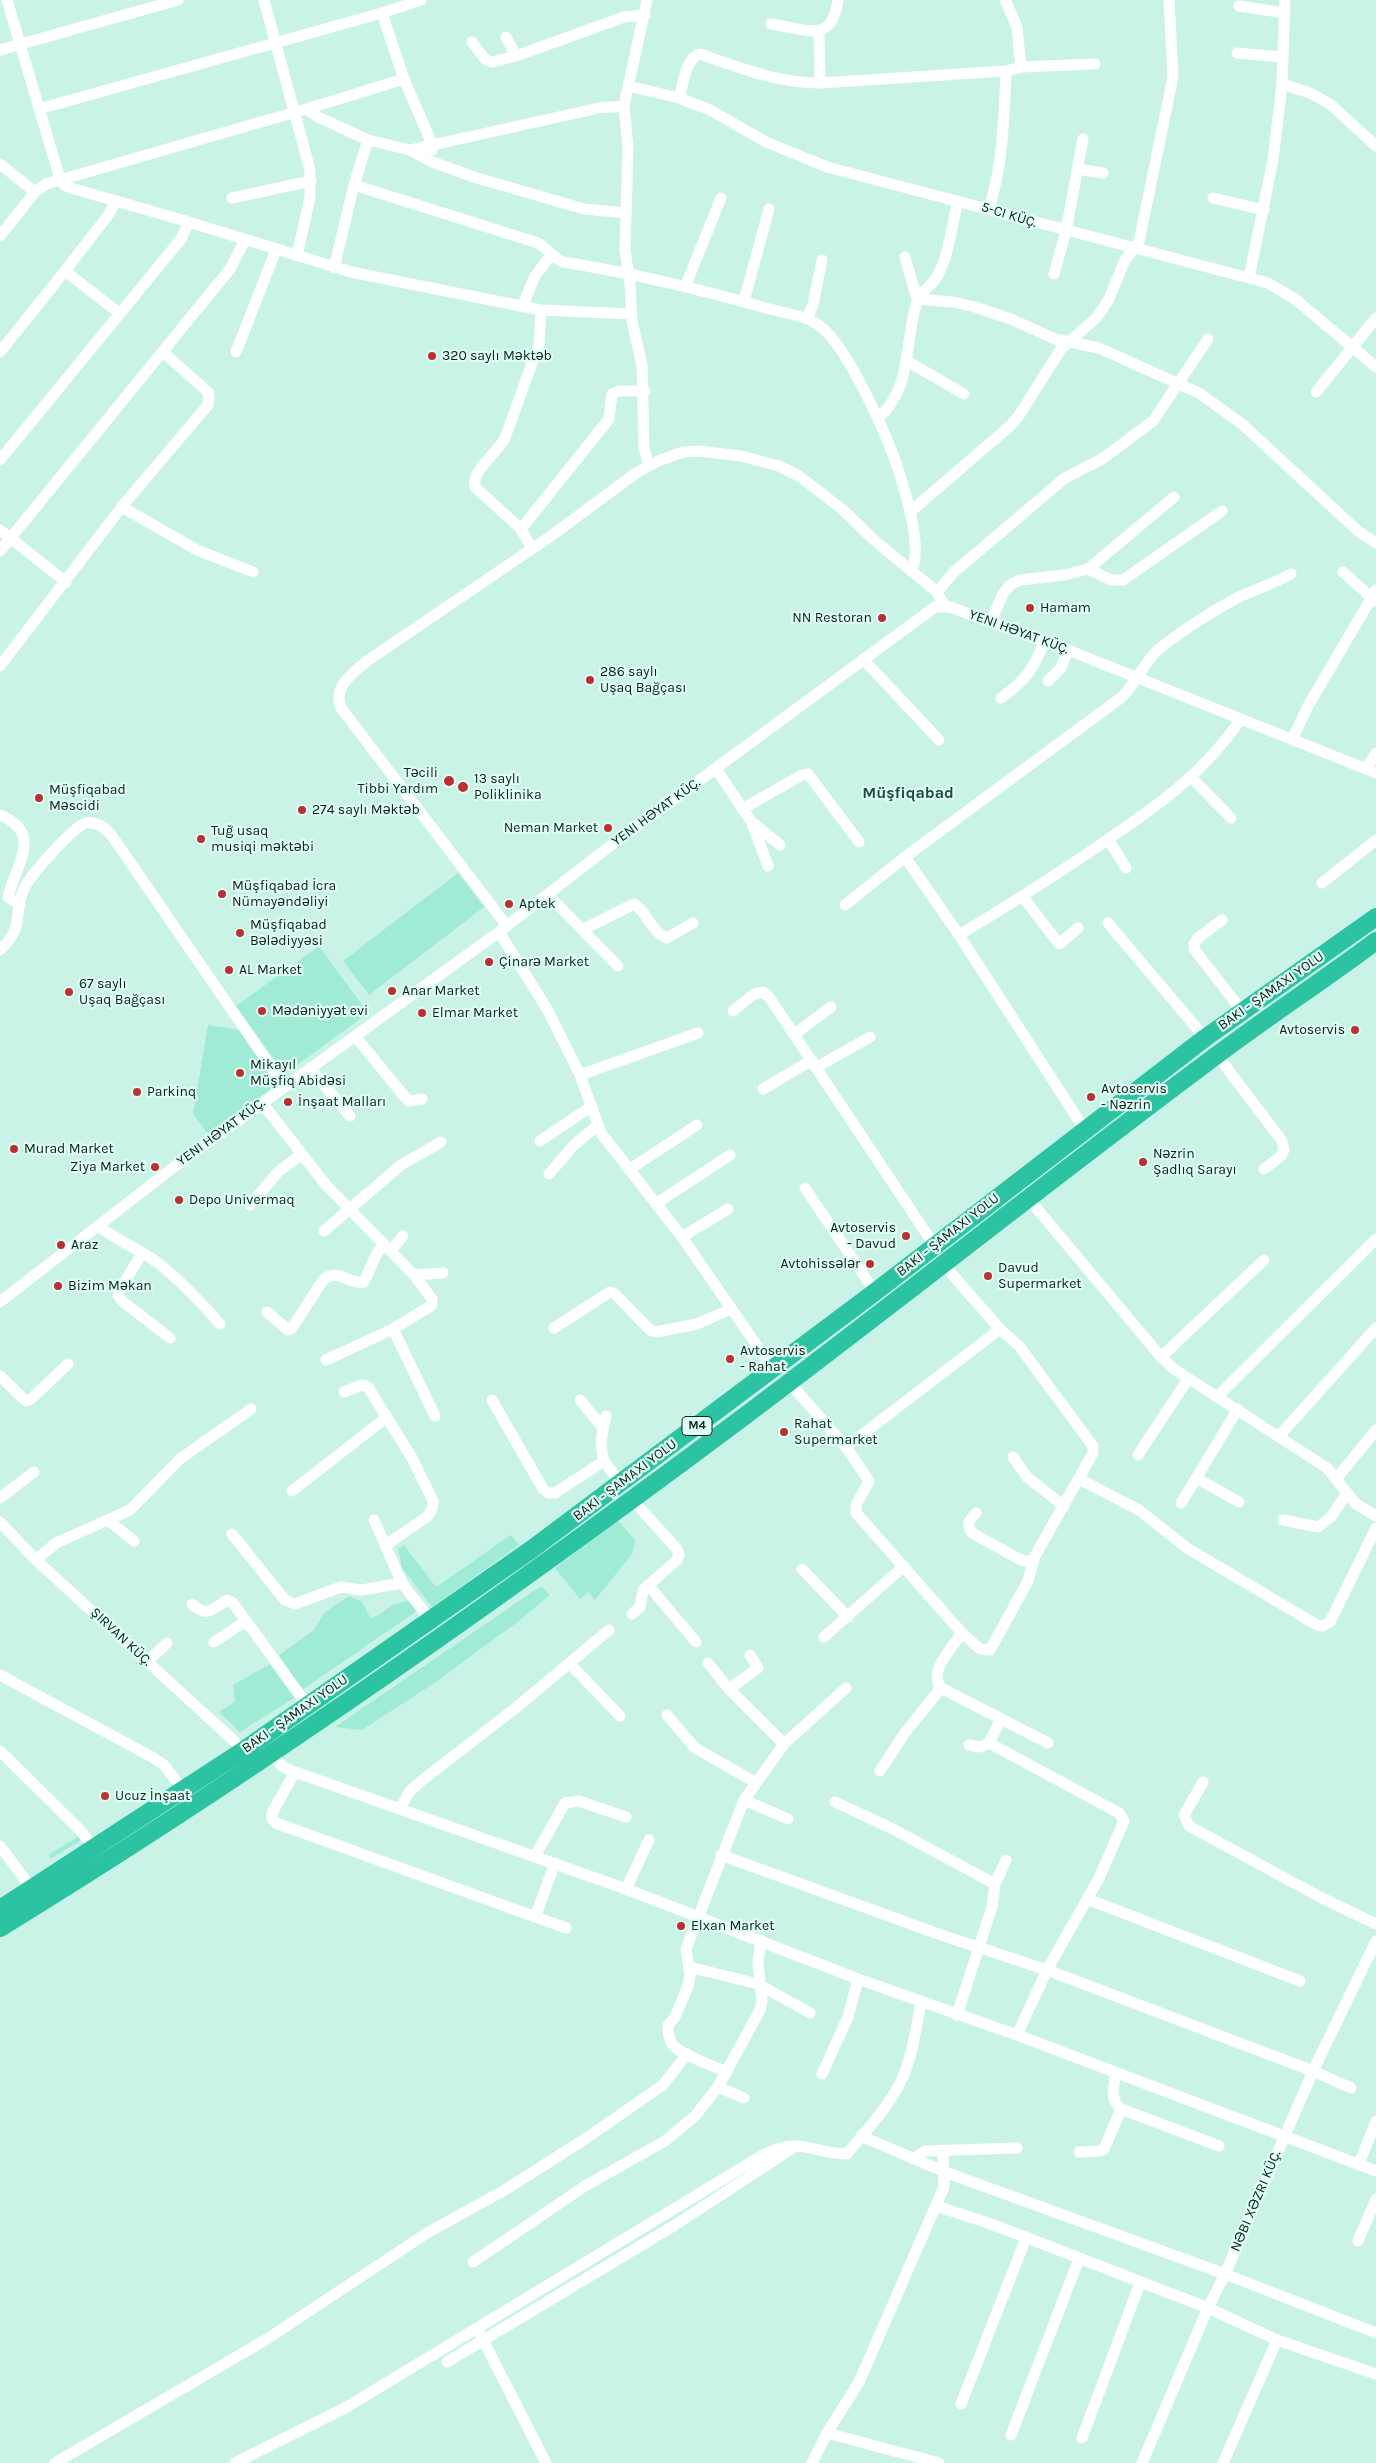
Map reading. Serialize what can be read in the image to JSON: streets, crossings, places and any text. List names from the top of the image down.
{
  "streets": {
    "highway": ["M4"],
    "street": [
      "5-CI KÜÇ.",
      "YENI HƏYAT KÜÇ.",
      "ŞIRVAN KÜÇ.",
      "NƏBI XƏZRI KÜÇ."
    ]
  },
  "crossings": [
    ["M4", "ŞIRVAN KÜÇ."]
  ],
  "districts": ["Müşfiqabad"],
  "places": [
    "320 saylı Məktəb",
    "Hamam",
    "NN Restoran",
    "286 saylı Uşaq Bağçası",
    "Təcili Tibbi Yardım",
    "13 saylı Poliklinika",
    "Müşfiqabad Məscidi",
    "274 saylı Məktəb",
    "Neman Market",
    "Tuğ usaq musiqi məktəbi",
    "Müşfiqabad İcra Nümayəndəliyi",
    "Aptek",
    "Müşfiqabad Bələdiyyəsi",
    "Çinarə Market",
    "AL Market",
    "Anar Market",
    "67 saylı Uşaq Bağçası",
    "Mədəniyyət evi",
    "Elmar Market",
    "Avtoservis",
    "Mikayıl Müşfiq Abidəsi",
    "Parkinq",
    "Avtoservis - Nəzrin",
    "İnşaat Malları",
    "Murad Market",
    "Nəzrin Şadlıq Sarayı",
    "Ziya Market",
    "Depo Univermaq",
    "Avtoservis - Davud",
    "Araz",
    "Avtohissələr",
    "Davud Supermarket",
    "Bizim Məkan",
    "Avtoservis - Rahat",
    "Rahat Supermarket",
    "Ucuz İnşaat",
    "Elxan Market"
  ]
}
